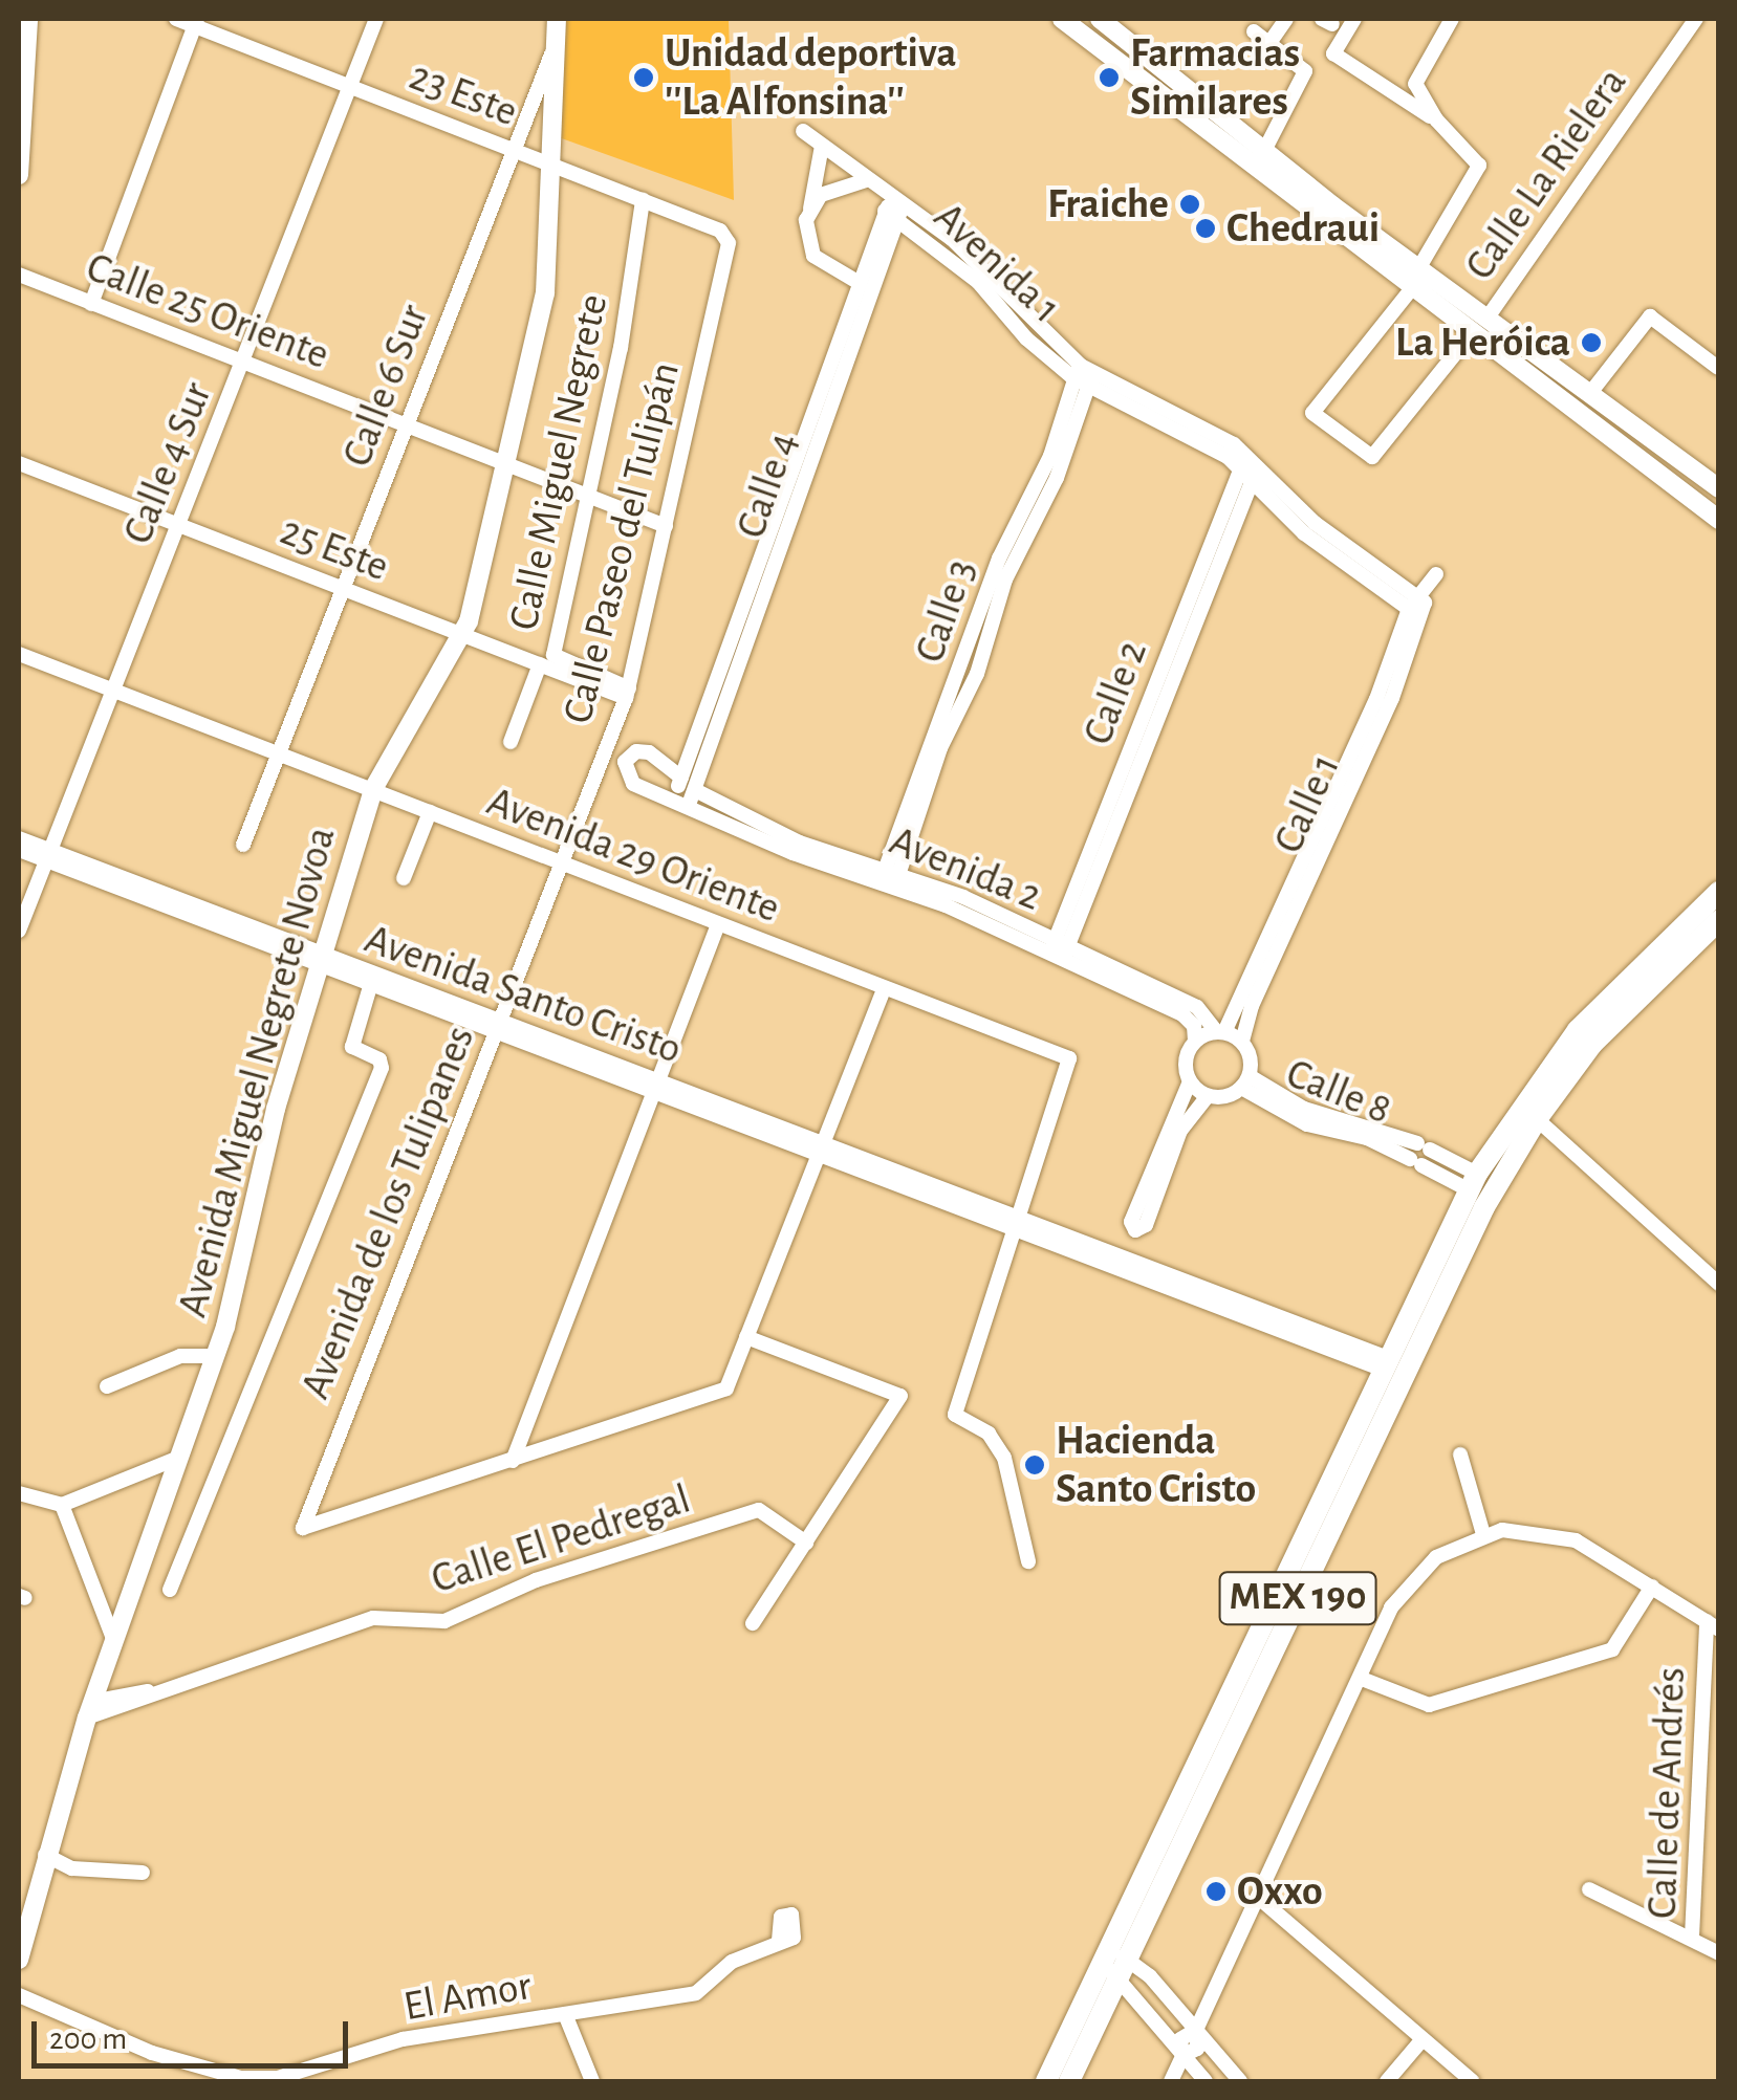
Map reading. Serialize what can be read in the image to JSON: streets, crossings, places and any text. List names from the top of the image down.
{
  "streets": {
    "highway": ["MEX 190"],
    "main road": ["Avenida Miguel Negrete Novoa"],
    "street": [
      "23 Este",
      "Calle La Rielera",
      "Avenida 1",
      "Calle 25 Oriente",
      "Calle 6 Sur",
      "Calle Miguel Negrete",
      "Calle 4 Sur",
      "Calle 4",
      "Calle Paseo del Tulipán",
      "25 Este",
      "Calle 3",
      "Calle 2",
      "Calle 1",
      "Avenida 29 Oriente",
      "Avenida 2",
      "Avenida Santo Cristo",
      "Calle 8",
      "Avenida de los Tulipanes",
      "Calle El Pedregal",
      "Calle de Andrés",
      "El Amor"
    ]
  },
  "crossings": [
    ["23 Este", "Calle 6 Sur"],
    ["23 Este", "Calle Miguel Negrete"],
    ["23 Este", "Calle 4 Sur"],
    ["23 Este", "Calle Paseo del Tulipán"],
    ["23 Este", "Avenida Miguel Negrete Novoa"],
    ["Avenida 1", "Calle 4"],
    ["Avenida 1", "Calle 3"],
    ["Avenida 1", "Calle 2"],
    ["Avenida 1", "Calle 1"],
    ["Calle 25 Oriente", "Calle 6 Sur"],
    ["Calle 25 Oriente", "Calle Miguel Negrete"],
    ["Calle 25 Oriente", "Calle 4 Sur"],
    ["Calle 25 Oriente", "Calle Paseo del Tulipán"],
    ["Calle 25 Oriente", "Avenida Miguel Negrete Novoa"],
    ["Calle 6 Sur", "25 Este"],
    ["Calle 6 Sur", "Avenida 29 Oriente"],
    ["Calle 6 Sur", "Avenida Miguel Negrete Novoa"],
    ["Calle Miguel Negrete", "Calle Paseo del Tulipán"],
    ["Calle Miguel Negrete", "25 Este"],
    ["Calle 4 Sur", "25 Este"],
    ["Calle 4 Sur", "Avenida 29 Oriente"],
    ["Calle 4 Sur", "Avenida Santo Cristo"],
    ["Calle 4", "Avenida 2"],
    ["Calle Paseo del Tulipán", "25 Este"],
    ["Calle Paseo del Tulipán", "Avenida 29 Oriente"],
    ["Calle Paseo del Tulipán", "Avenida de los Tulipanes"],
    ["25 Este", "Avenida Miguel Negrete Novoa"],
    ["Calle 3", "Avenida 2"],
    ["Calle 2", "Avenida 2"],
    ["Calle 1", "Avenida 2"],
    ["Calle 1", "Calle 8"],
    ["Avenida 29 Oriente", "Avenida Santo Cristo"],
    ["Avenida 29 Oriente", "Avenida Miguel Negrete Novoa"],
    ["Avenida 29 Oriente", "Avenida de los Tulipanes"],
    ["Avenida 2", "Calle 8"],
    ["Avenida Santo Cristo", "Avenida Miguel Negrete Novoa"],
    ["Avenida Santo Cristo", "Avenida de los Tulipanes"],
    ["Avenida Santo Cristo", "MEX 190"],
    ["Avenida Miguel Negrete Novoa", "Calle El Pedregal"],
    ["Calle 8", "MEX 190"]
  ],
  "places": [
    "Unidad deportiva ''La Alfonsina''",
    "Farmacias Similares",
    "Fraiche",
    "Chedraui",
    "La Heróica",
    "Hacienda Santo Cristo",
    "Oxxo"
  ],
  "scale_bar": "200 m"
}
